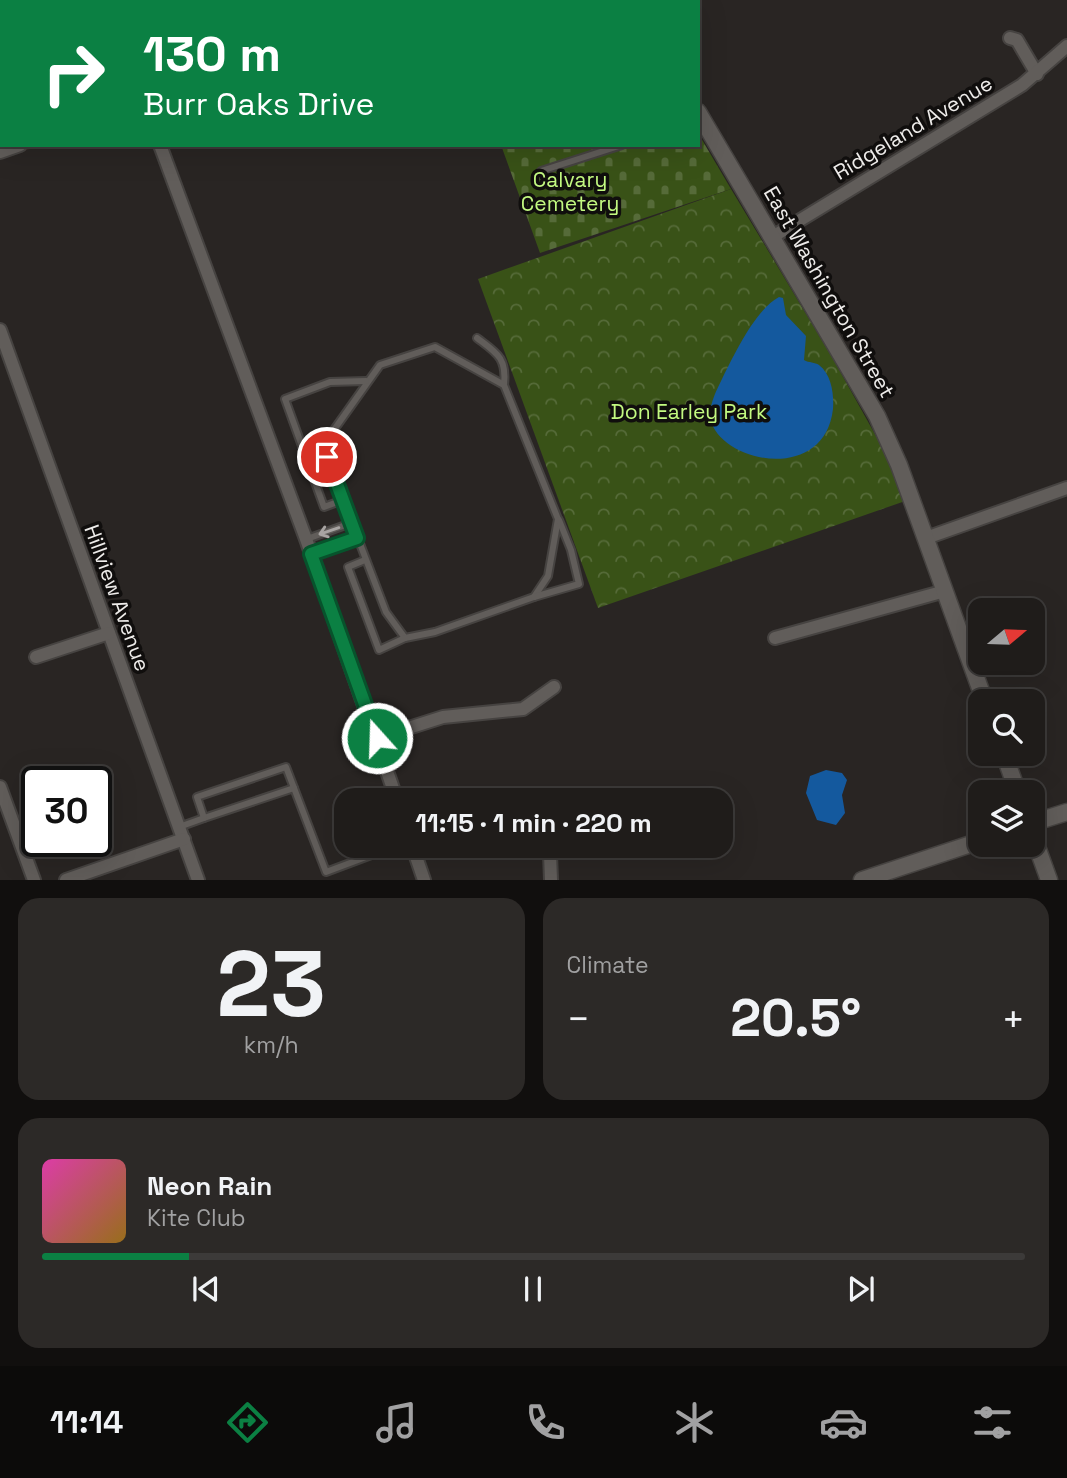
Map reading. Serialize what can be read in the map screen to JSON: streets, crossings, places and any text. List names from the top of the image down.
{
  "streets": {
    "main road": ["East Washington Street"],
    "street": ["Ridgeland Avenue", "Hillview Avenue"]
  },
  "crossings": [
    ["Ridgeland Avenue", "East Washington Street"]
  ],
  "parks": ["Calvary Cemetery", "Don Earley Park"],
  "north": "right",
  "page": {
    "turn": ["130 m", "Burr Oaks Drive"],
    "limit": "30",
    "trip": "11:15 · 1 min · 220 m",
    "tile": [
      ["23", "km/h"],
      "Climate"
    ],
    "heat": ["−", "20.5°", "+"],
    "song": ["Neon Rain", "Kite Club"],
    "tabs": "11:14"
  }
}
